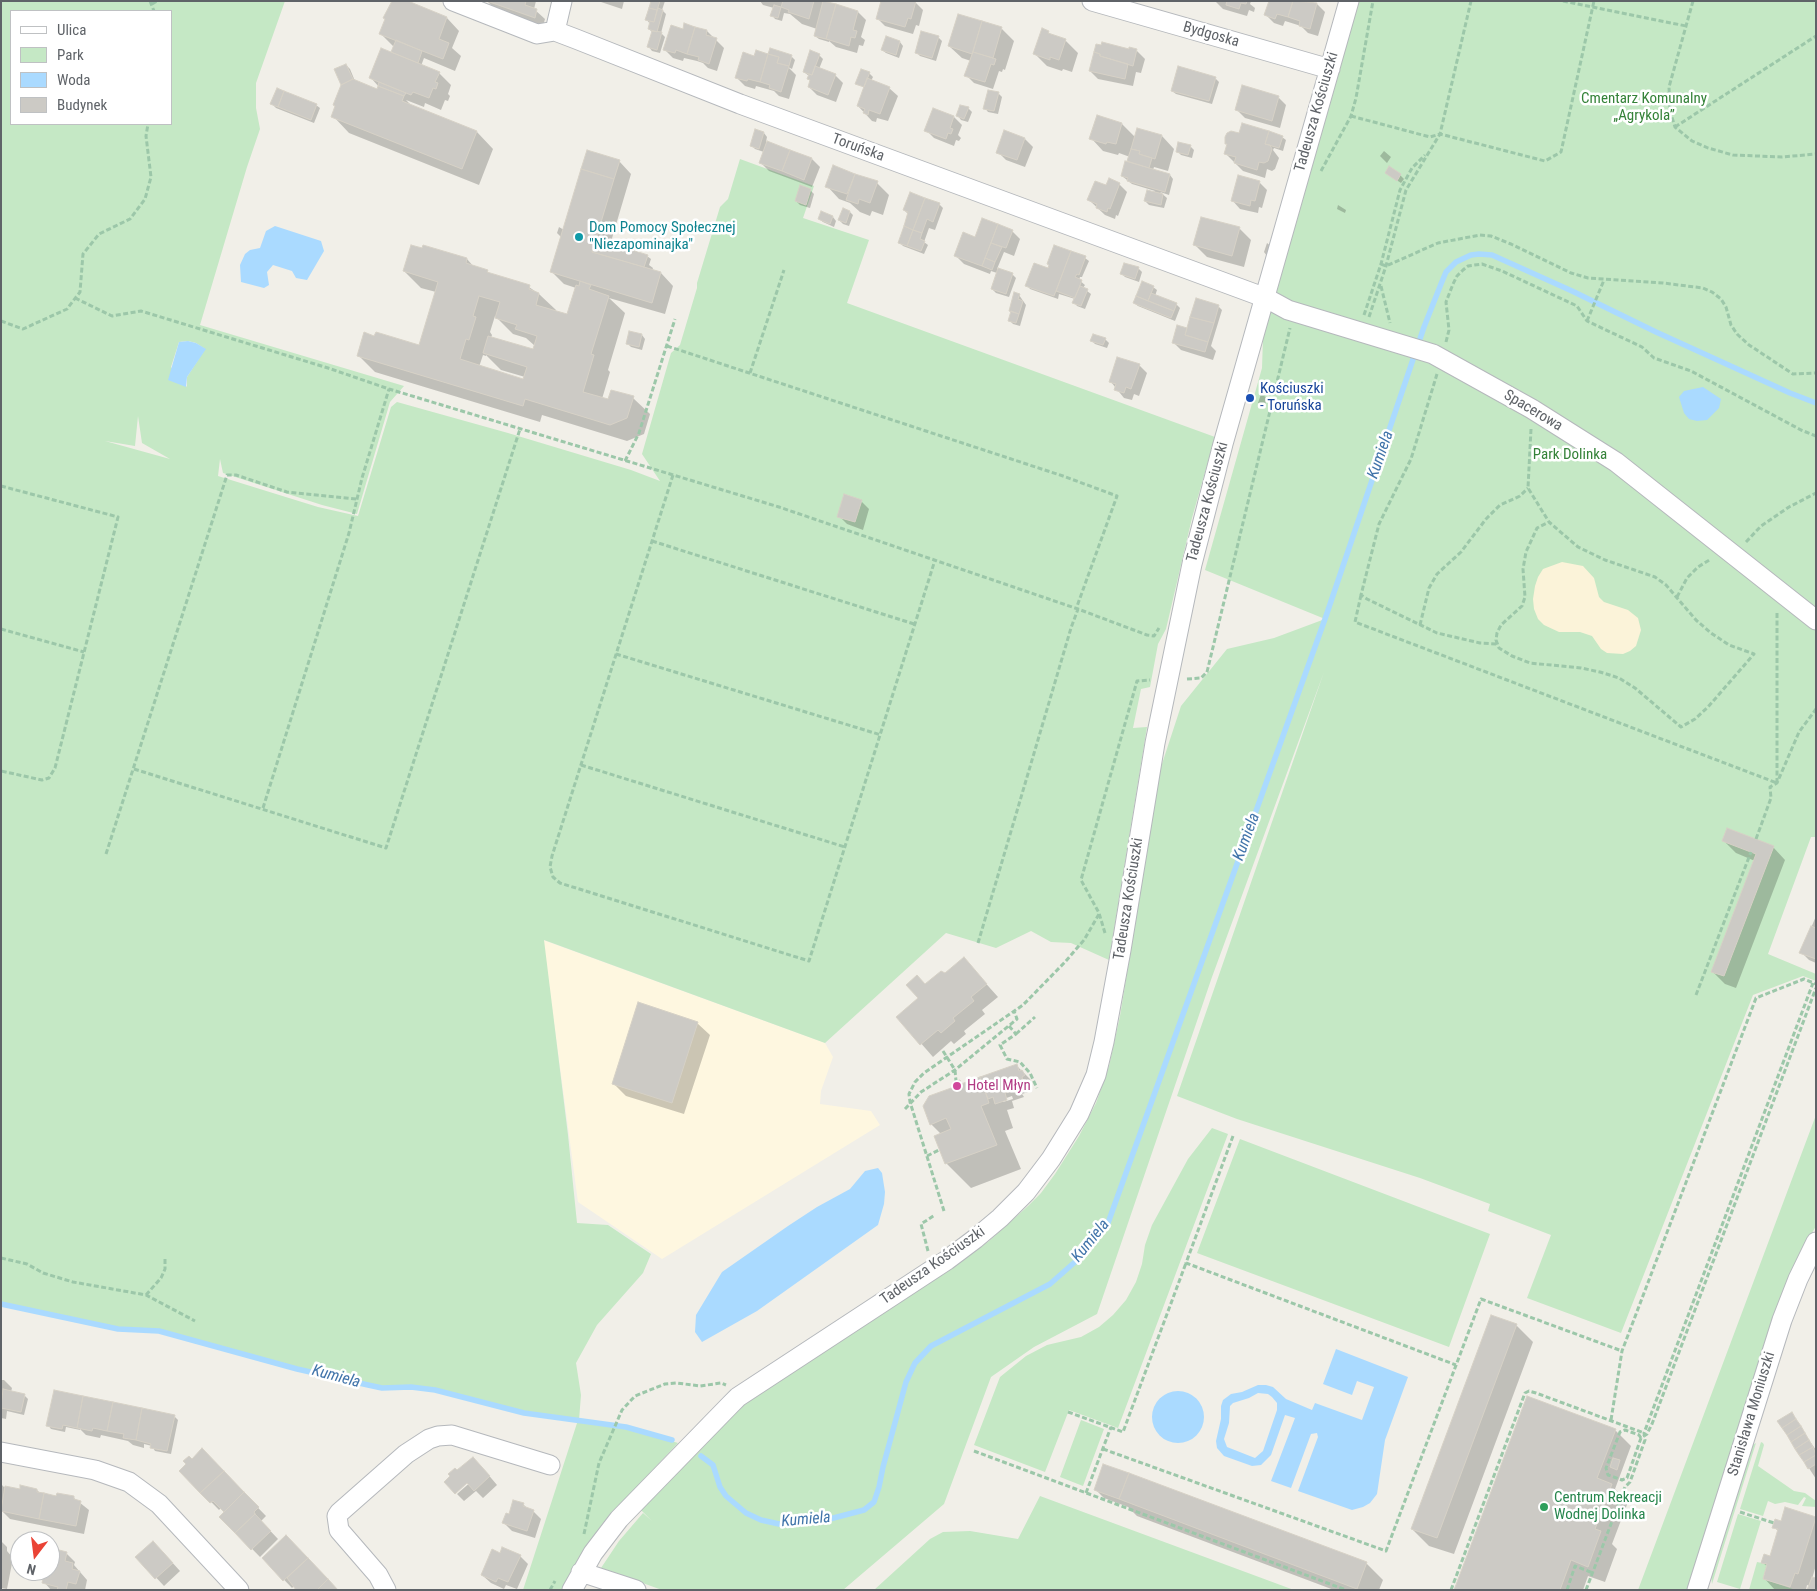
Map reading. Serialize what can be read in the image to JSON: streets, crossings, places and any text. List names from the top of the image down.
{
  "streets": {
    "street": [
      "Bydgoska",
      "Tadeusza Kościuszki",
      "Toruńska",
      "Spacerowa",
      "Stanisława Moniuszki"
    ]
  },
  "crossings": [
    ["Bydgoska", "Tadeusza Kościuszki"],
    ["Tadeusza Kościuszki", "Toruńska"],
    ["Tadeusza Kościuszki", "Spacerowa"],
    ["Toruńska", "Spacerowa"]
  ],
  "water": ["Kumiela"],
  "parks": ["Cmentarz Komunalny „Agrykola”", "Park Dolinka"],
  "places": [
    "Dom Pomocy Społecznej \"Niezapominajka\"",
    "Kościuszki - Toruńska",
    "Hotel Młyn",
    "Centrum Rekreacji Wodnej Dolinka"
  ],
  "legend": [
    "Ulica",
    "Park",
    "Woda",
    "Budynek"
  ],
  "north": "bottom"
}
